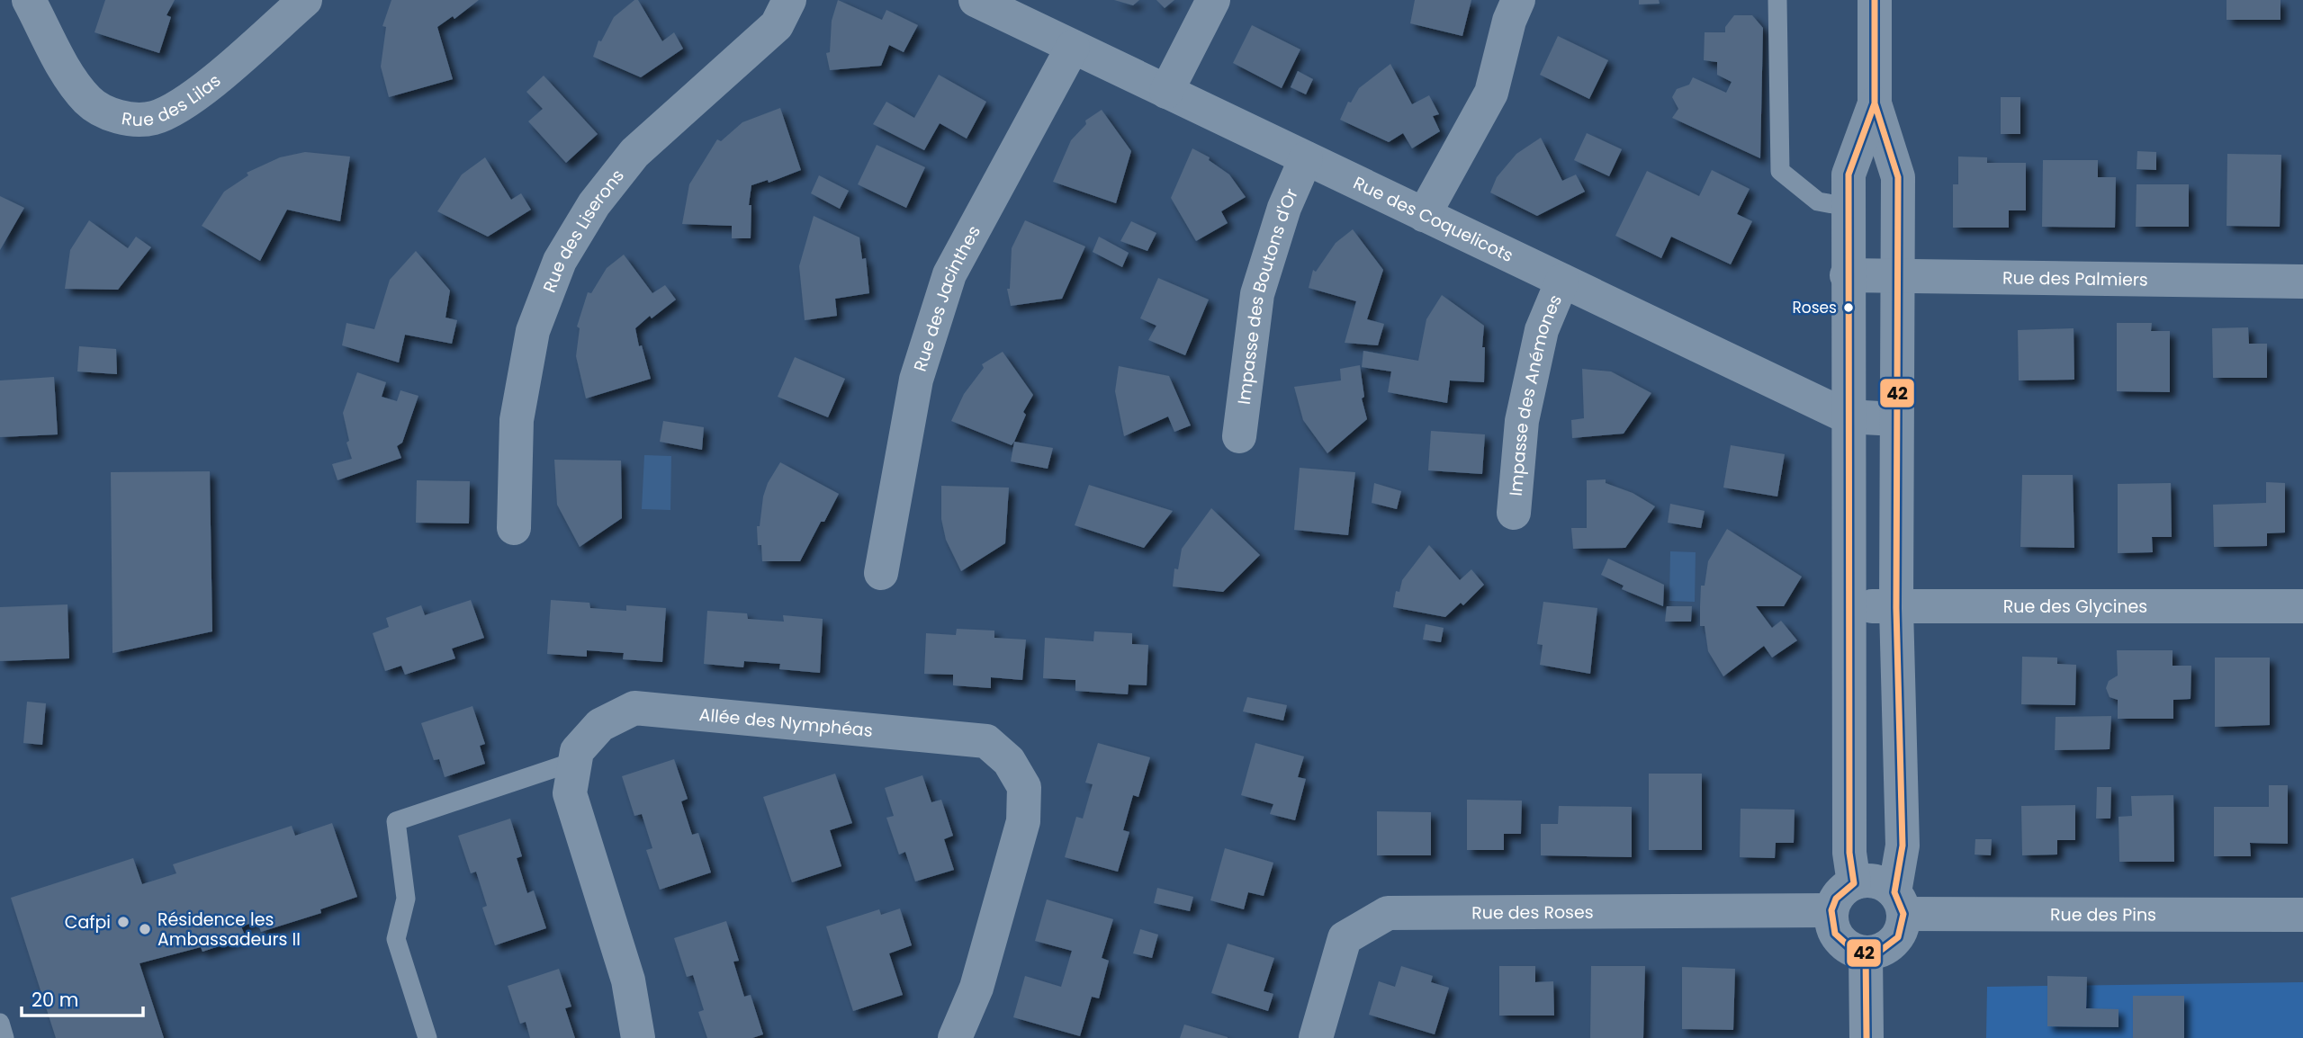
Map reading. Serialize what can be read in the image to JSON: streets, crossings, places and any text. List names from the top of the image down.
{
  "streets": {
    "street": [
      "Rue des Lilas",
      "Rue des Coquelicots",
      "Rue des Liserons",
      "Rue des Palmiers",
      "Impasse des Boutons d'Or",
      "Rue des Jacinthes",
      "Impasse des Anémones",
      "Rue des Glycines",
      "Allée des Nymphéas",
      "Rue des Roses",
      "Rue des Pins"
    ]
  },
  "crossings": [
    ["Rue des Coquelicots", "Impasse des Boutons d'Or"],
    ["Rue des Coquelicots", "Rue des Jacinthes"],
    ["Rue des Coquelicots", "Impasse des Anémones"],
    ["Rue des Roses", "Rue des Pins"]
  ],
  "places": ["Roses", "Cafpi", "Résidence les Ambassadeurs II"],
  "lines": ["transit line 42"],
  "scale_bar": "20 m"
}
